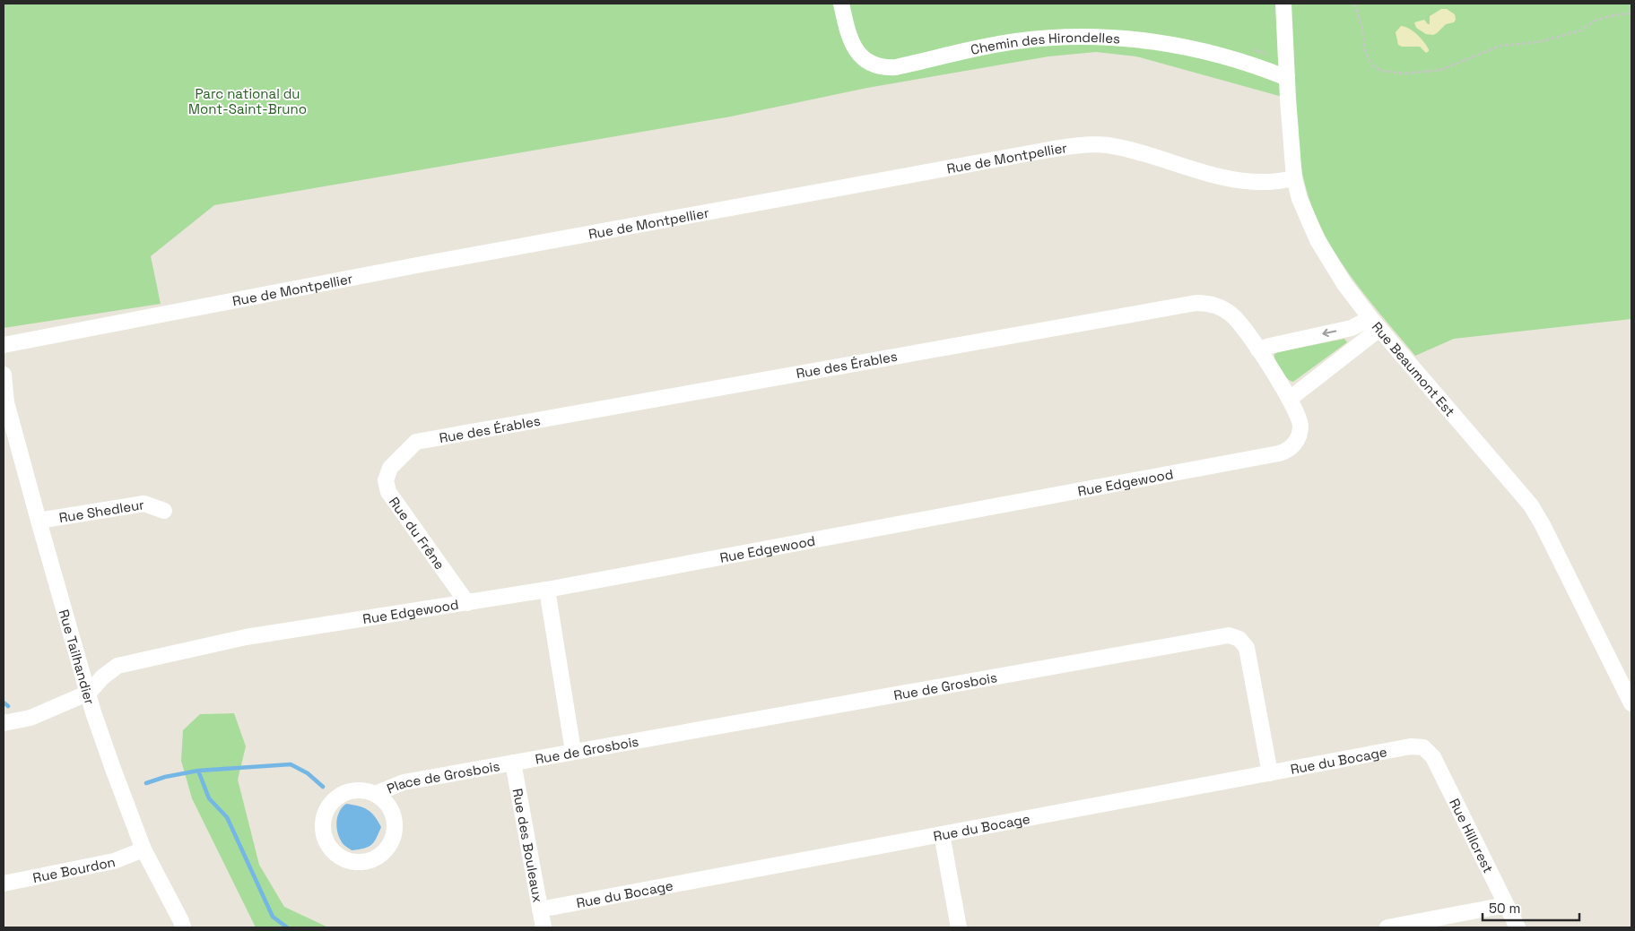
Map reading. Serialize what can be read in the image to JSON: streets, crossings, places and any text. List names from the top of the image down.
{
  "streets": {
    "street": [
      "Chemin des Hirondelles",
      "Rue de Montpellier",
      "Rue des Érables",
      "Rue Beaumont Est",
      "Rue Edgewood",
      "Rue Shedleur",
      "Rue du Frêne",
      "Rue Tailhandier",
      "Rue de Grosbois",
      "Rue du Bocage",
      "Place de Grosbois",
      "Rue Hillcrest",
      "Rue des Bouleaux",
      "Rue Bourdon"
    ]
  },
  "crossings": [
    ["Chemin des Hirondelles", "Rue Beaumont Est"],
    ["Rue de Montpellier", "Rue Beaumont Est"],
    ["Rue des Érables", "Rue Edgewood"],
    ["Rue des Érables", "Rue du Frêne"],
    ["Rue Edgewood", "Rue du Frêne"],
    ["Rue Edgewood", "Rue Tailhandier"],
    ["Rue Shedleur", "Rue Tailhandier"],
    ["Rue Tailhandier", "Rue Bourdon"],
    ["Rue de Grosbois", "Rue du Bocage"],
    ["Rue de Grosbois", "Place de Grosbois"],
    ["Rue de Grosbois", "Rue des Bouleaux"],
    ["Rue du Bocage", "Rue Hillcrest"],
    ["Rue du Bocage", "Rue des Bouleaux"],
    ["Place de Grosbois", "Rue des Bouleaux"]
  ],
  "parks": ["Parc national du Mont-Saint-Bruno"],
  "scale_bar": "50 m"
}
